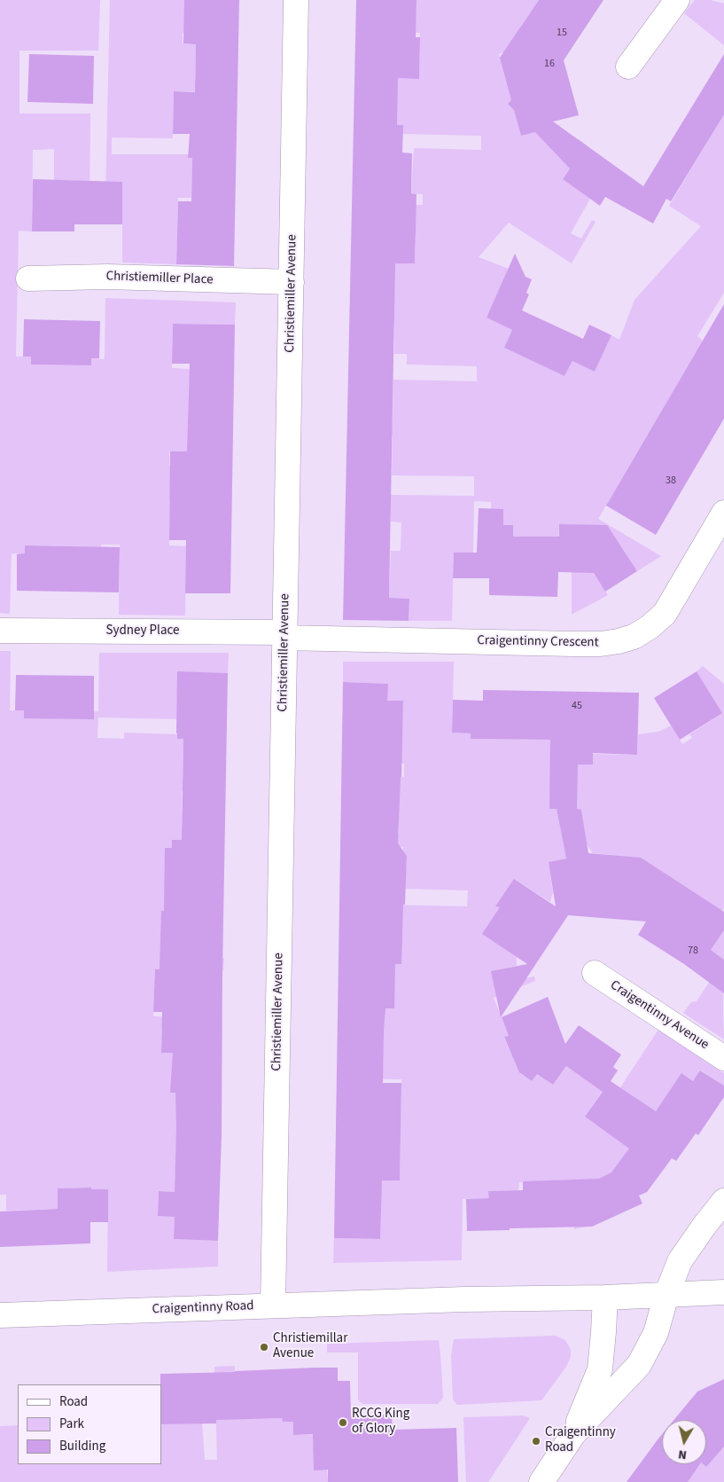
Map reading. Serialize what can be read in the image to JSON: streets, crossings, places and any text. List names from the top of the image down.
{
  "streets": {
    "street": [
      "Christiemiller Place",
      "Christiemiller Avenue",
      "Sydney Place",
      "Craigentinny Crescent",
      "Craigentinny Avenue",
      "Craigentinny Road"
    ]
  },
  "crossings": [
    ["Christiemiller Place", "Christiemiller Avenue"],
    ["Christiemiller Avenue", "Sydney Place"],
    ["Christiemiller Avenue", "Craigentinny Crescent"],
    ["Christiemiller Avenue", "Craigentinny Road"],
    ["Sydney Place", "Craigentinny Crescent"]
  ],
  "places": ["Christiemillar Avenue", "RCCG King of Glory", "Craigentinny Road"],
  "house_numbers": [
    "15",
    "16",
    "38",
    "45",
    "78"
  ],
  "legend": ["Road", "Park", "Building"],
  "north": "bottom"
}
